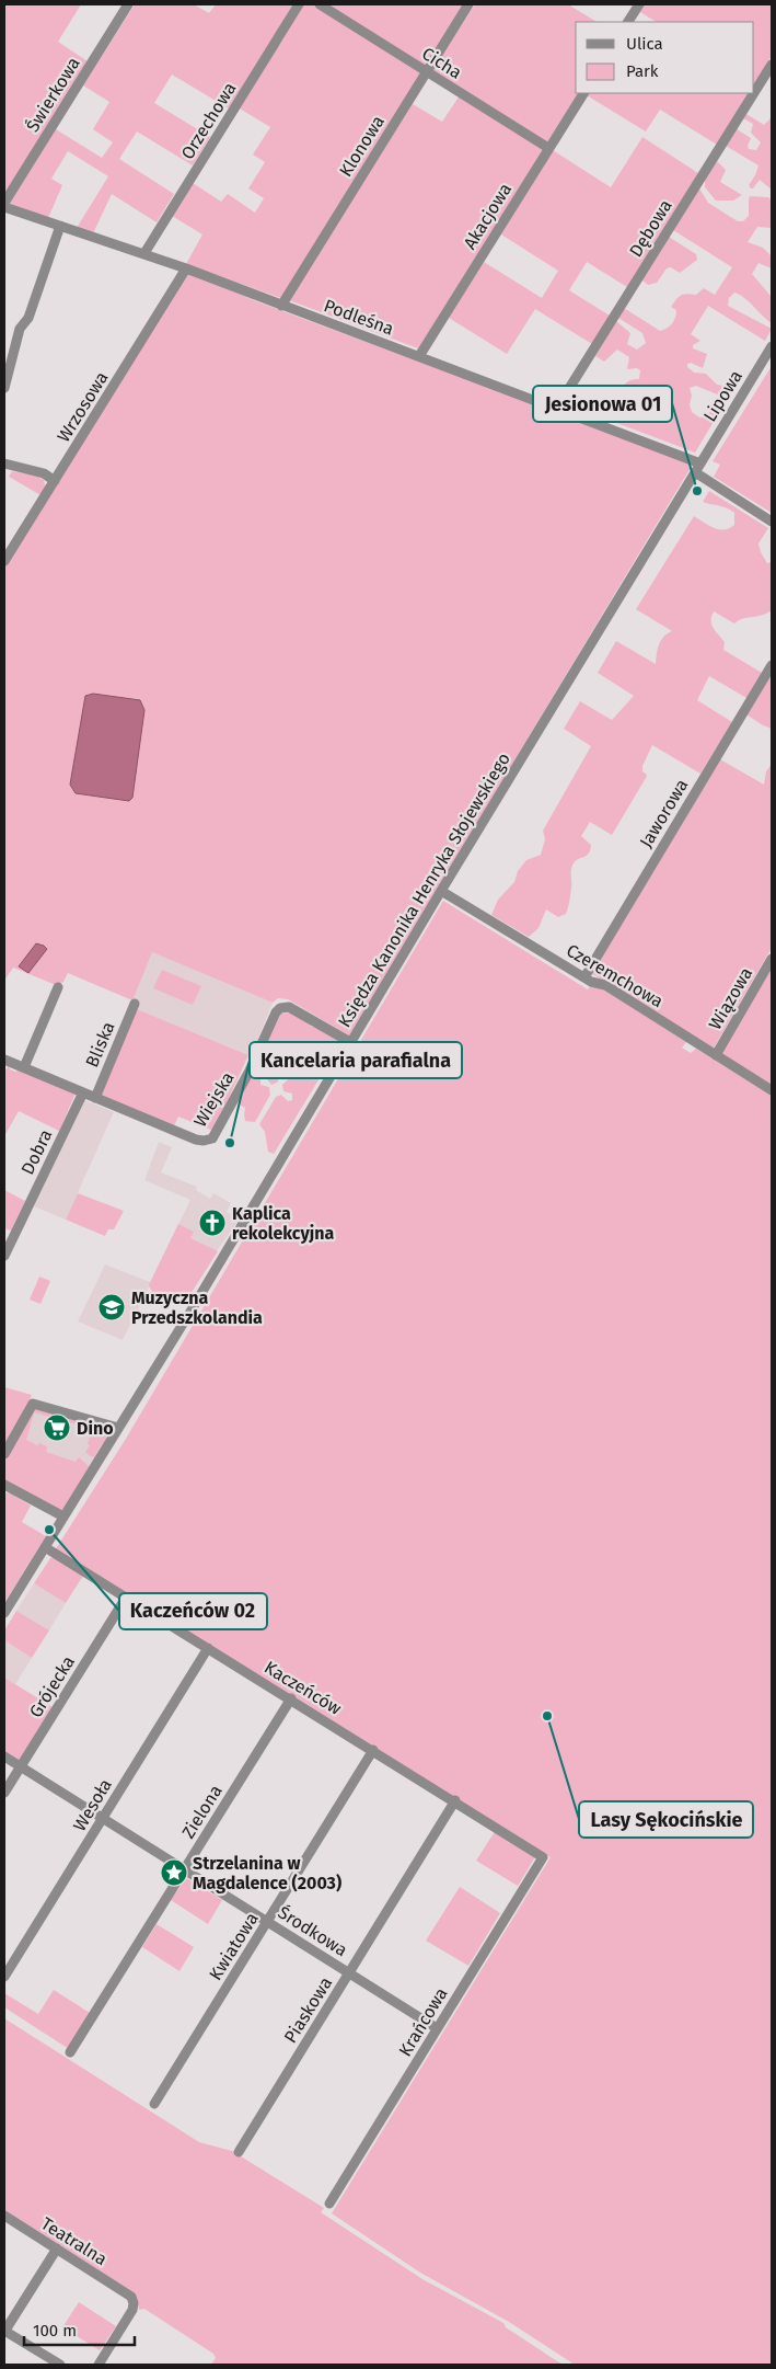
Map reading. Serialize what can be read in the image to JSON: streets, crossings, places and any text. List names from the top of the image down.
{
  "streets": {
    "street": [
      "Cicha",
      "Świerkowa",
      "Orzechowa",
      "Klonowa",
      "Akacjowa",
      "Dębowa",
      "Podleśna",
      "Lipowa",
      "Wrzosowa",
      "Jaworowa",
      "Księdza Kanonika Henryka Słojewskiego",
      "Czeremchowa",
      "Wiązowa",
      "Bliska",
      "Wiejska",
      "Dobra",
      "Grójecka",
      "Kaczeńców",
      "Wesoła",
      "Zielona",
      "Środkowa",
      "Kwiatowa",
      "Piaskowa",
      "Krańcowa",
      "Teatralna"
    ]
  },
  "crossings": [
    ["Cicha", "Klonowa"],
    ["Cicha", "Akacjowa"],
    ["Orzechowa", "Podleśna"],
    ["Klonowa", "Podleśna"],
    ["Akacjowa", "Podleśna"],
    ["Dębowa", "Podleśna"],
    ["Podleśna", "Lipowa"],
    ["Podleśna", "Wrzosowa"],
    ["Podleśna", "Księdza Kanonika Henryka Słojewskiego"],
    ["Lipowa", "Księdza Kanonika Henryka Słojewskiego"],
    ["Jaworowa", "Czeremchowa"],
    ["Księdza Kanonika Henryka Słojewskiego", "Czeremchowa"],
    ["Księdza Kanonika Henryka Słojewskiego", "Wiejska"],
    ["Księdza Kanonika Henryka Słojewskiego", "Kaczeńców"],
    ["Czeremchowa", "Wiązowa"],
    ["Bliska", "Wiejska"],
    ["Wiejska", "Dobra"],
    ["Grójecka", "Kaczeńców"],
    ["Grójecka", "Środkowa"],
    ["Kaczeńców", "Wesoła"],
    ["Kaczeńców", "Zielona"],
    ["Kaczeńców", "Kwiatowa"],
    ["Kaczeńców", "Piaskowa"],
    ["Kaczeńców", "Krańcowa"],
    ["Wesoła", "Środkowa"],
    ["Zielona", "Środkowa"],
    ["Środkowa", "Kwiatowa"],
    ["Środkowa", "Piaskowa"],
    ["Środkowa", "Krańcowa"]
  ],
  "places": {
    "other": [
      "Jesionowa 01",
      "Kancelaria parafialna",
      "Kaczeńców 02",
      "Lasy Sękocińskie"
    ],
    "church": ["Kaplica rekolekcyjna"],
    "school or university": ["Muzyczna Przedszkolandia"],
    "supermarket": ["Dino"],
    "place": ["Strzelanina w Magdalence (2003)"]
  },
  "legend": ["Ulica", "Park"],
  "scale_bar": "100 m"
}
